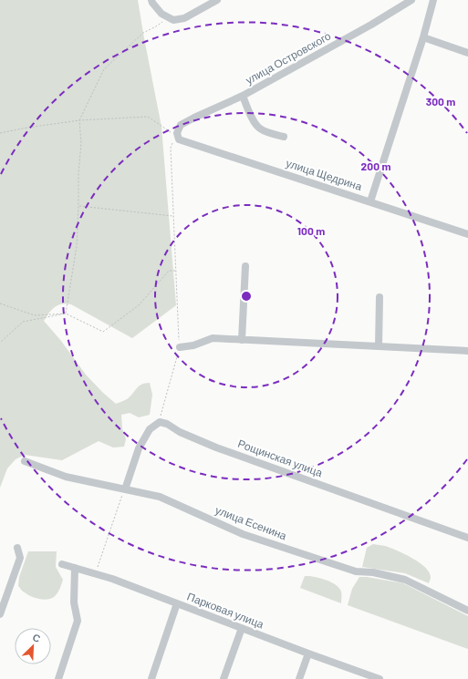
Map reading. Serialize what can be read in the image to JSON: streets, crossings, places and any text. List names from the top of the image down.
{
  "streets": {
    "street": [
      "улица Островского",
      "улица Щедрина",
      "Рощинская улица",
      "улица Есенина",
      "Парковая улица"
    ]
  },
  "crossings": [
    ["улица Островского", "улица Щедрина"]
  ],
  "north": "top right",
  "rings": ["300 m", "200 m", "100 m"]
}
